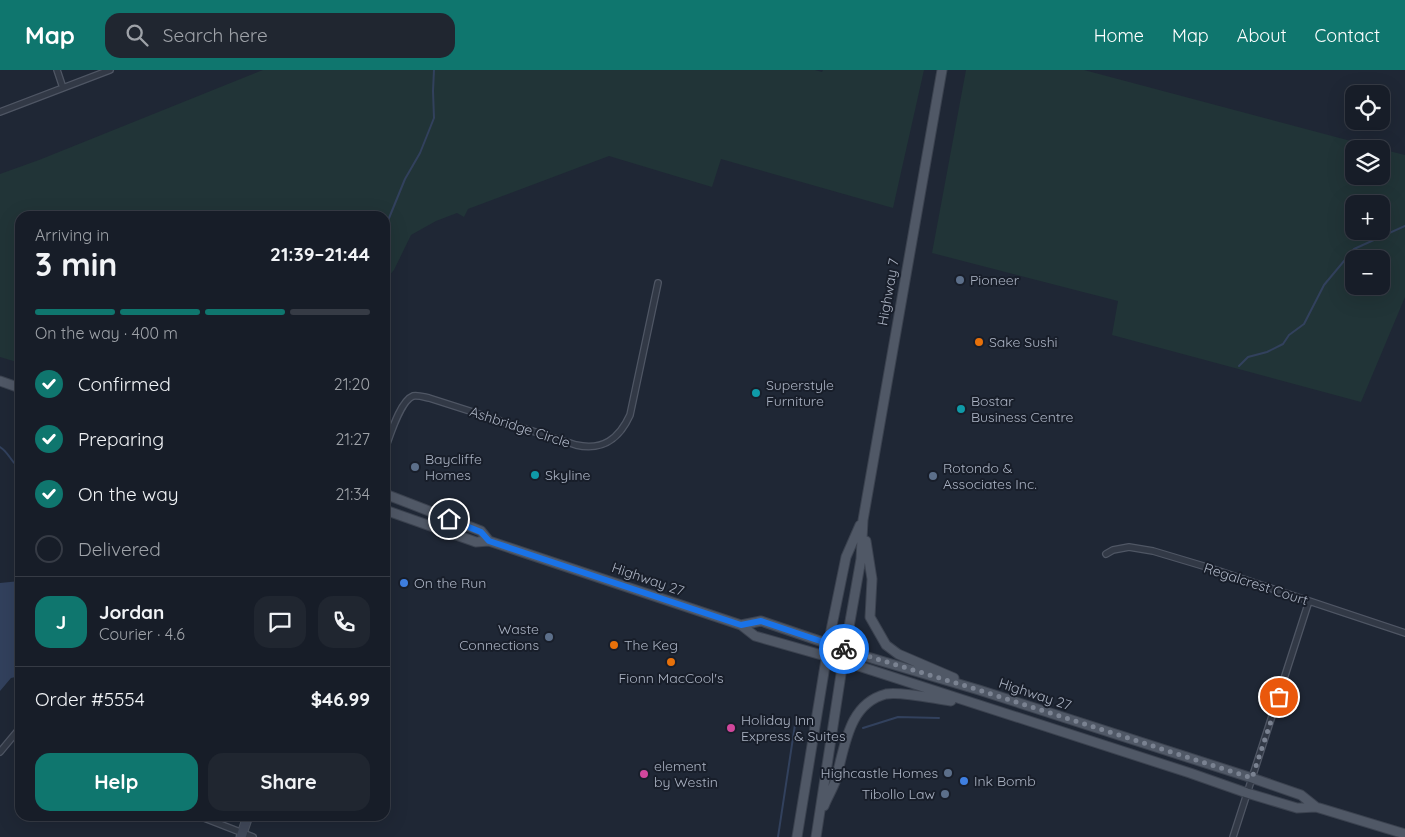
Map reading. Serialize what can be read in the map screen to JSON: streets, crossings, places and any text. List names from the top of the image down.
{
  "streets": {
    "main road": ["Highway 7", "Highway 27"],
    "street": ["Ashbridge Circle", "Regalcrest Court"]
  },
  "crossings": [
    ["Highway 7", "Highway 27"]
  ],
  "places": [
    "Pioneer",
    "Sake Sushi",
    "Superstyle Furniture",
    "Bostar Business Centre",
    "Baycliffe Homes",
    "Skyline",
    "Rotondo & Associates Inc.",
    "On the Run",
    "Waste Connections",
    "The Keg",
    "Fionn MacCool's",
    "Holiday Inn Express & Suites",
    "Highcastle Homes",
    "element by Westin",
    "Ink Bomb",
    "Tibollo Law"
  ],
  "page": {
    "header": "Map",
    "search": "Search here",
    "nav": [
      "Home",
      "Map",
      "About",
      "Contact"
    ],
    "map_buttons": ["+", "−"],
    "heading": ["3 min", "Arriving in", "21:39–21:44"],
    "panel": [
      "Jordan",
      "Courier · 4.6",
      "Order #5554",
      "$46.99"
    ],
    "bar": "On the way · 400 m",
    "list": [
      ["Confirmed", "21:20"],
      ["Preparing", "21:27"],
      ["On the way", "21:34"],
      "Delivered"
    ],
    "round": "J",
    "buttons": ["Help", "Share"]
  }
}
